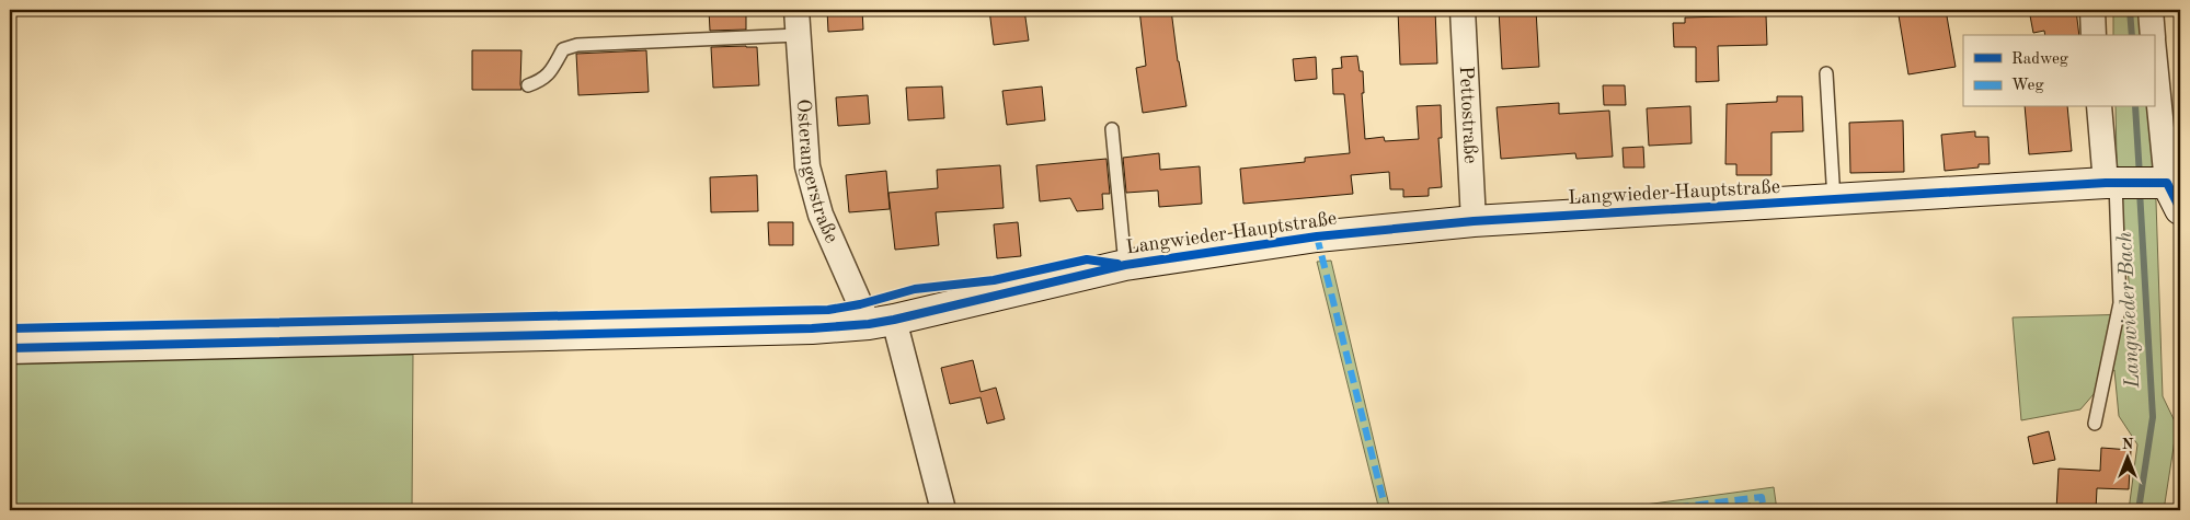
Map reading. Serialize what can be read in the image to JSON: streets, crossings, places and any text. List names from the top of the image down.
{
  "streets": {
    "street": ["Pettostraße", "Osterangerstraße", "Langwieder Hauptstraße"]
  },
  "crossings": [
    ["Pettostraße", "Langwieder Hauptstraße"],
    ["Osterangerstraße", "Langwieder Hauptstraße"]
  ],
  "water": ["Langwieder Bach"],
  "legend": ["Radweg", "Weg"],
  "north": "top"
}
